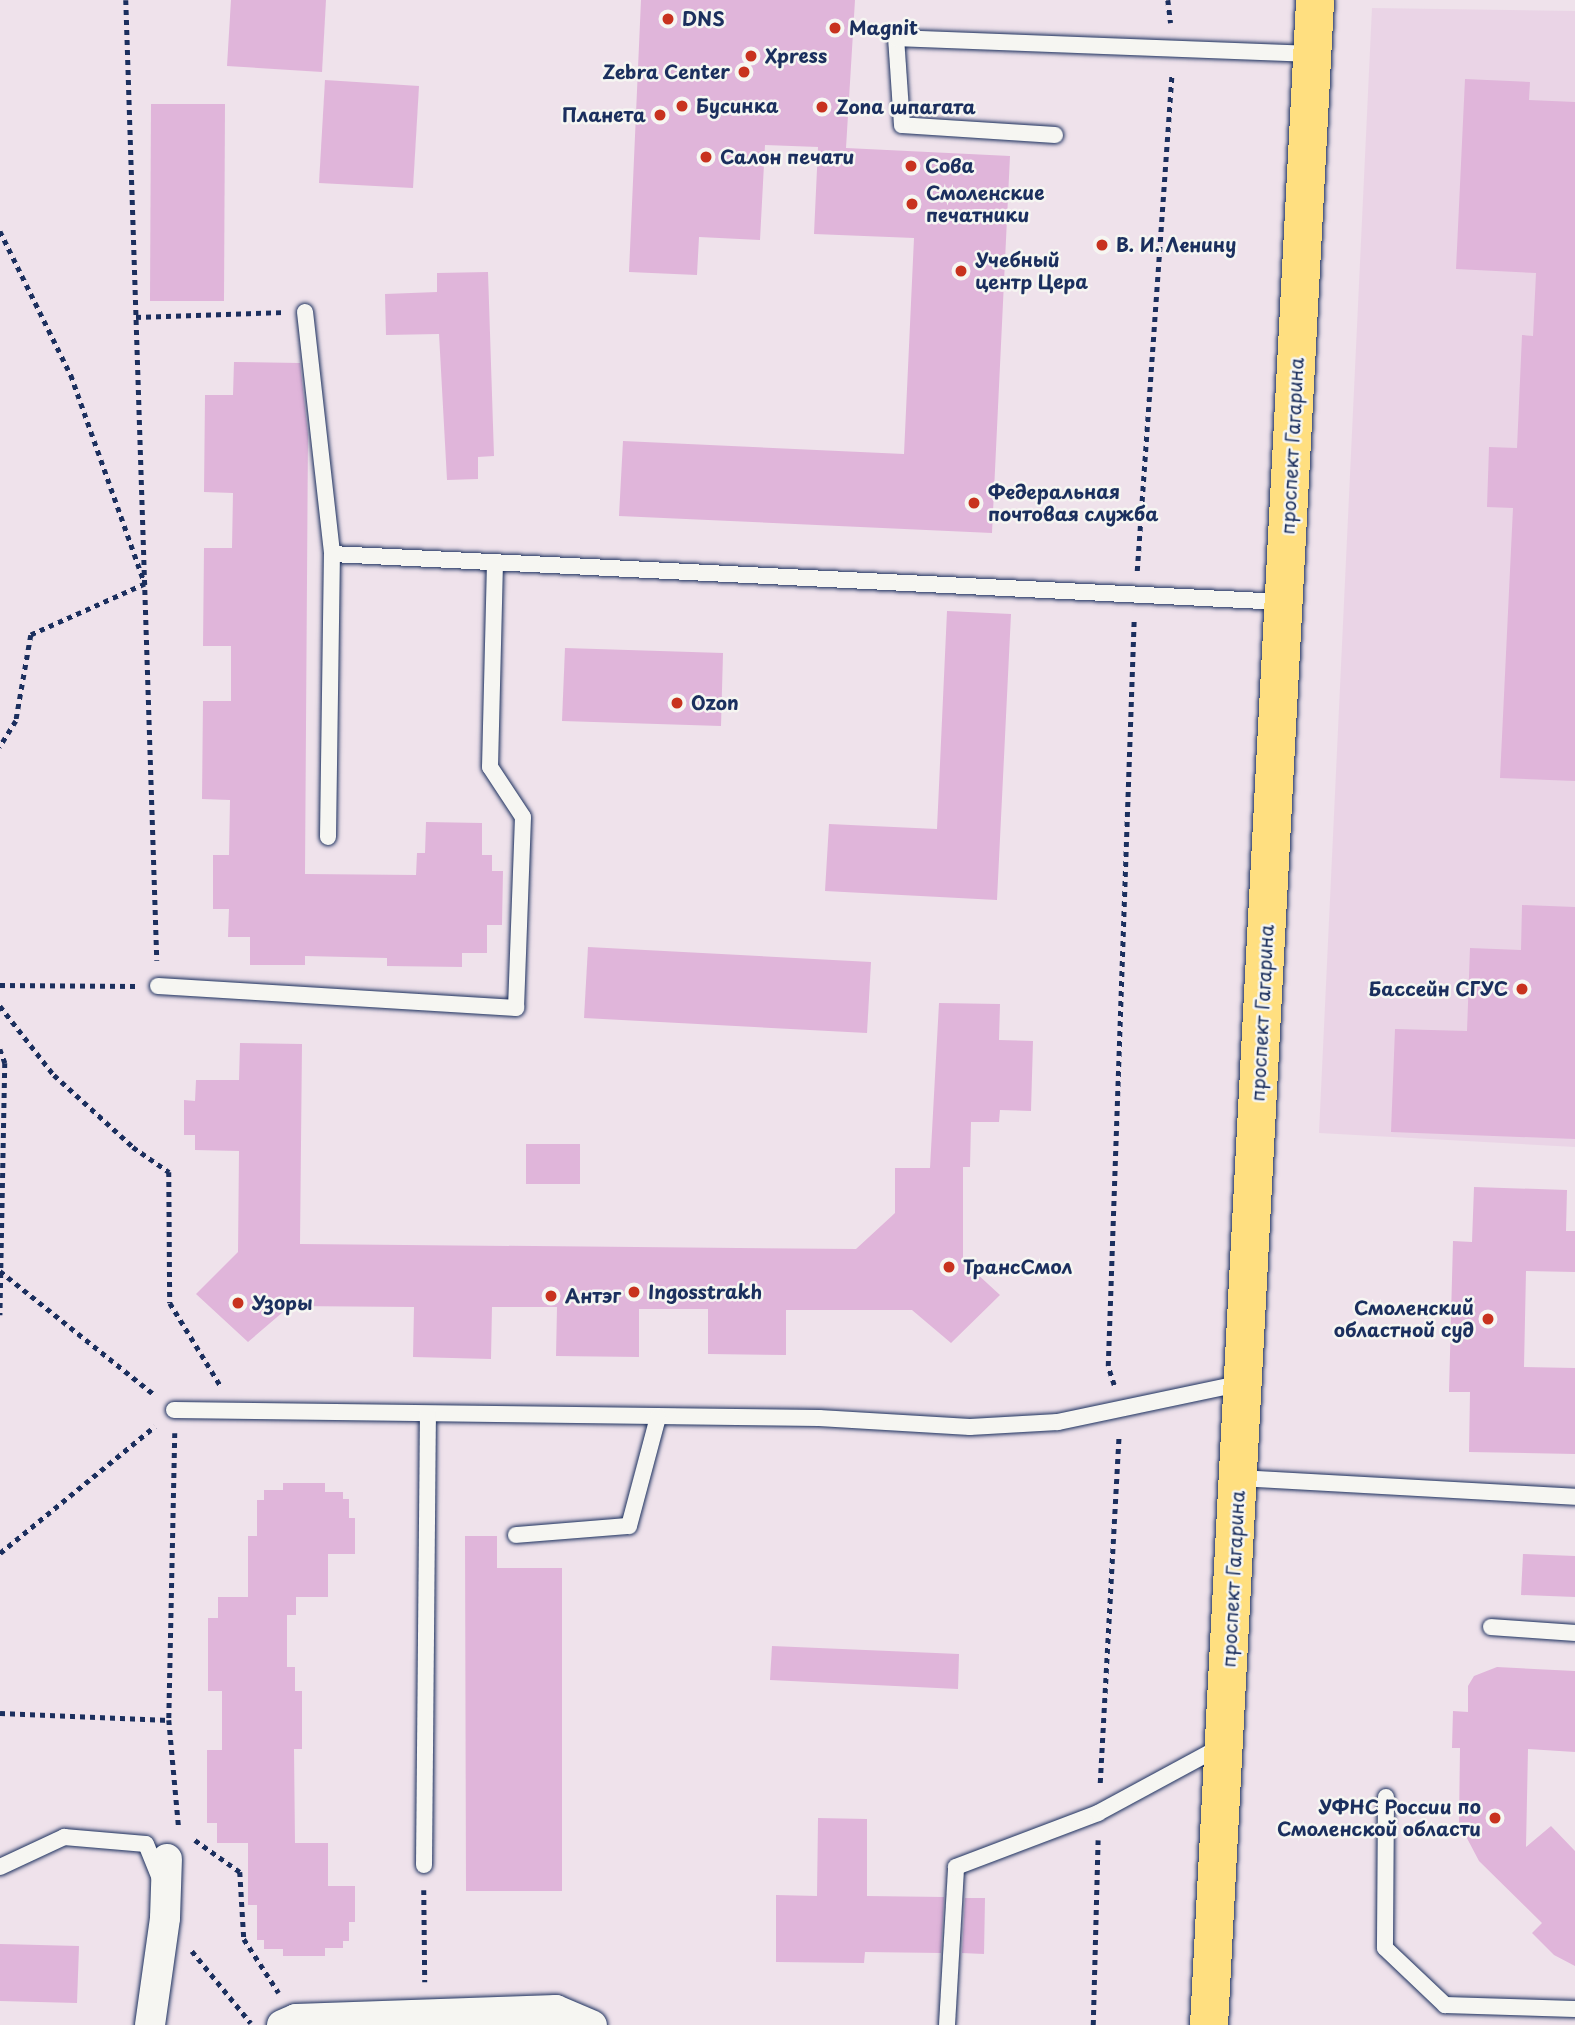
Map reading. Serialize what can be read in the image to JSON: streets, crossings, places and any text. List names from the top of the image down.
{
  "streets": {
    "main road": ["проспект Гагарина"]
  },
  "places": [
    "DNS",
    "Magnit",
    "Xpress",
    "Zebra Center",
    "Бусинка",
    "Zona шпагата",
    "Планета",
    "Салон печати",
    "Сова",
    "Смоленские печатники",
    "В. И. Ленину",
    "Учебный центр Цера",
    "Федеральная почтовая служба",
    "Ozon",
    "Бассейн СГУС",
    "ТрансСмол",
    "Ingosstrakh",
    "Антэг",
    "Узоры",
    "Смоленский областной суд",
    "УФНС России по Смоленской области"
  ]
}
